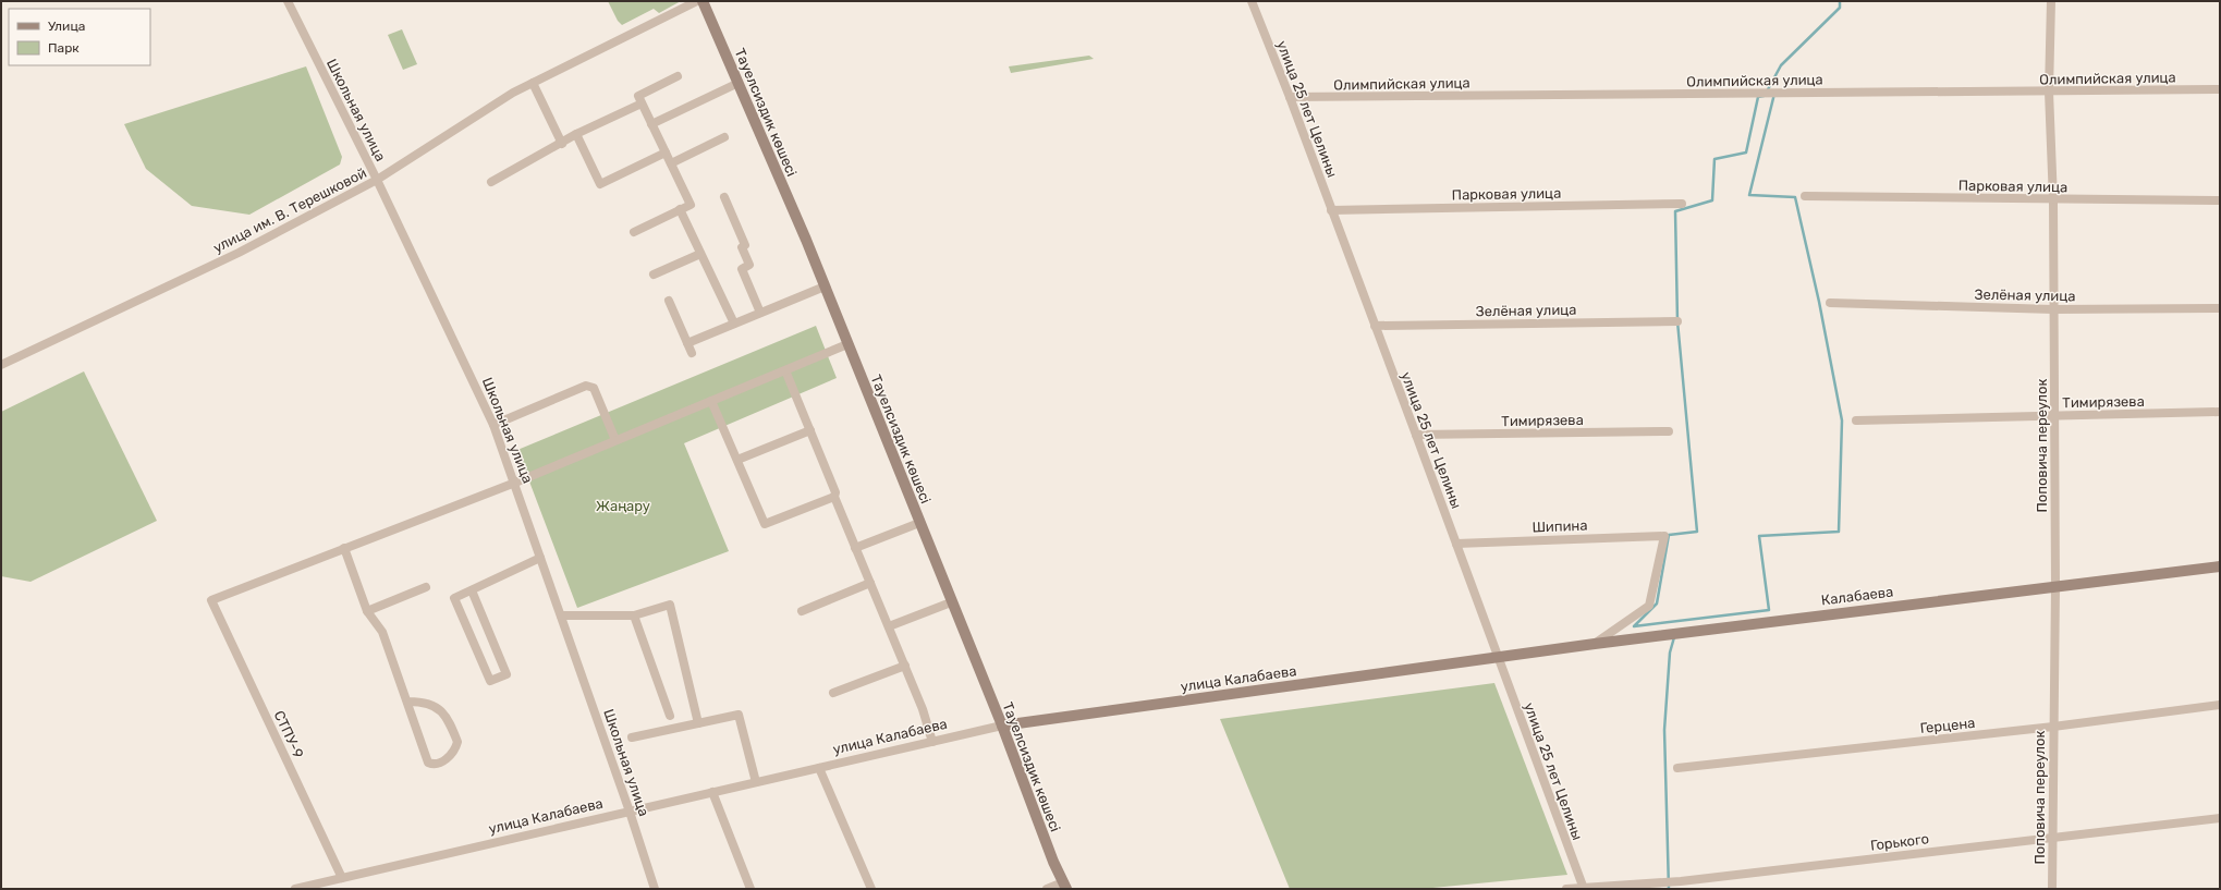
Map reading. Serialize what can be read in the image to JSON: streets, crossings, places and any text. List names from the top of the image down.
{
  "streets": {
    "street": [
      "Олимпийская улица",
      "улица 25 лет Целины",
      "Школьная улица",
      "Тауелсиздик көшесі",
      "Парковая улица",
      "улица им. В. Терешковой",
      "Зелёная улица",
      "Тимирязева",
      "Поповича переулок",
      "Шипина",
      "Калабаева",
      "улица Калабаева",
      "Герцена",
      "СТПУ-9",
      "Горького"
    ]
  },
  "crossings": [
    ["Олимпийская улица", "улица 25 лет Целины"],
    ["Олимпийская улица", "Поповича переулок"],
    ["улица 25 лет Целины", "Парковая улица"],
    ["улица 25 лет Целины", "Зелёная улица"],
    ["улица 25 лет Целины", "Тимирязева"],
    ["улица 25 лет Целины", "Шипина"],
    ["улица 25 лет Целины", "Калабаева"],
    ["улица 25 лет Целины", "улица Калабаева"],
    ["улица 25 лет Целины", "Горького"],
    ["Школьная улица", "улица им. В. Терешковой"],
    ["Школьная улица", "улица Калабаева"],
    ["Тауелсиздик көшесі", "улица Калабаева"],
    ["Парковая улица", "Поповича переулок"],
    ["Зелёная улица", "Поповича переулок"],
    ["Тимирязева", "Поповича переулок"],
    ["Поповича переулок", "Калабаева"],
    ["Поповича переулок", "Герцена"],
    ["Поповича переулок", "Горького"],
    ["Шипина", "Калабаева"],
    ["Калабаева", "улица Калабаева"],
    ["улица Калабаева", "СТПУ-9"]
  ],
  "parks": ["Жаңару"],
  "legend": ["Улица", "Парк"]
}
